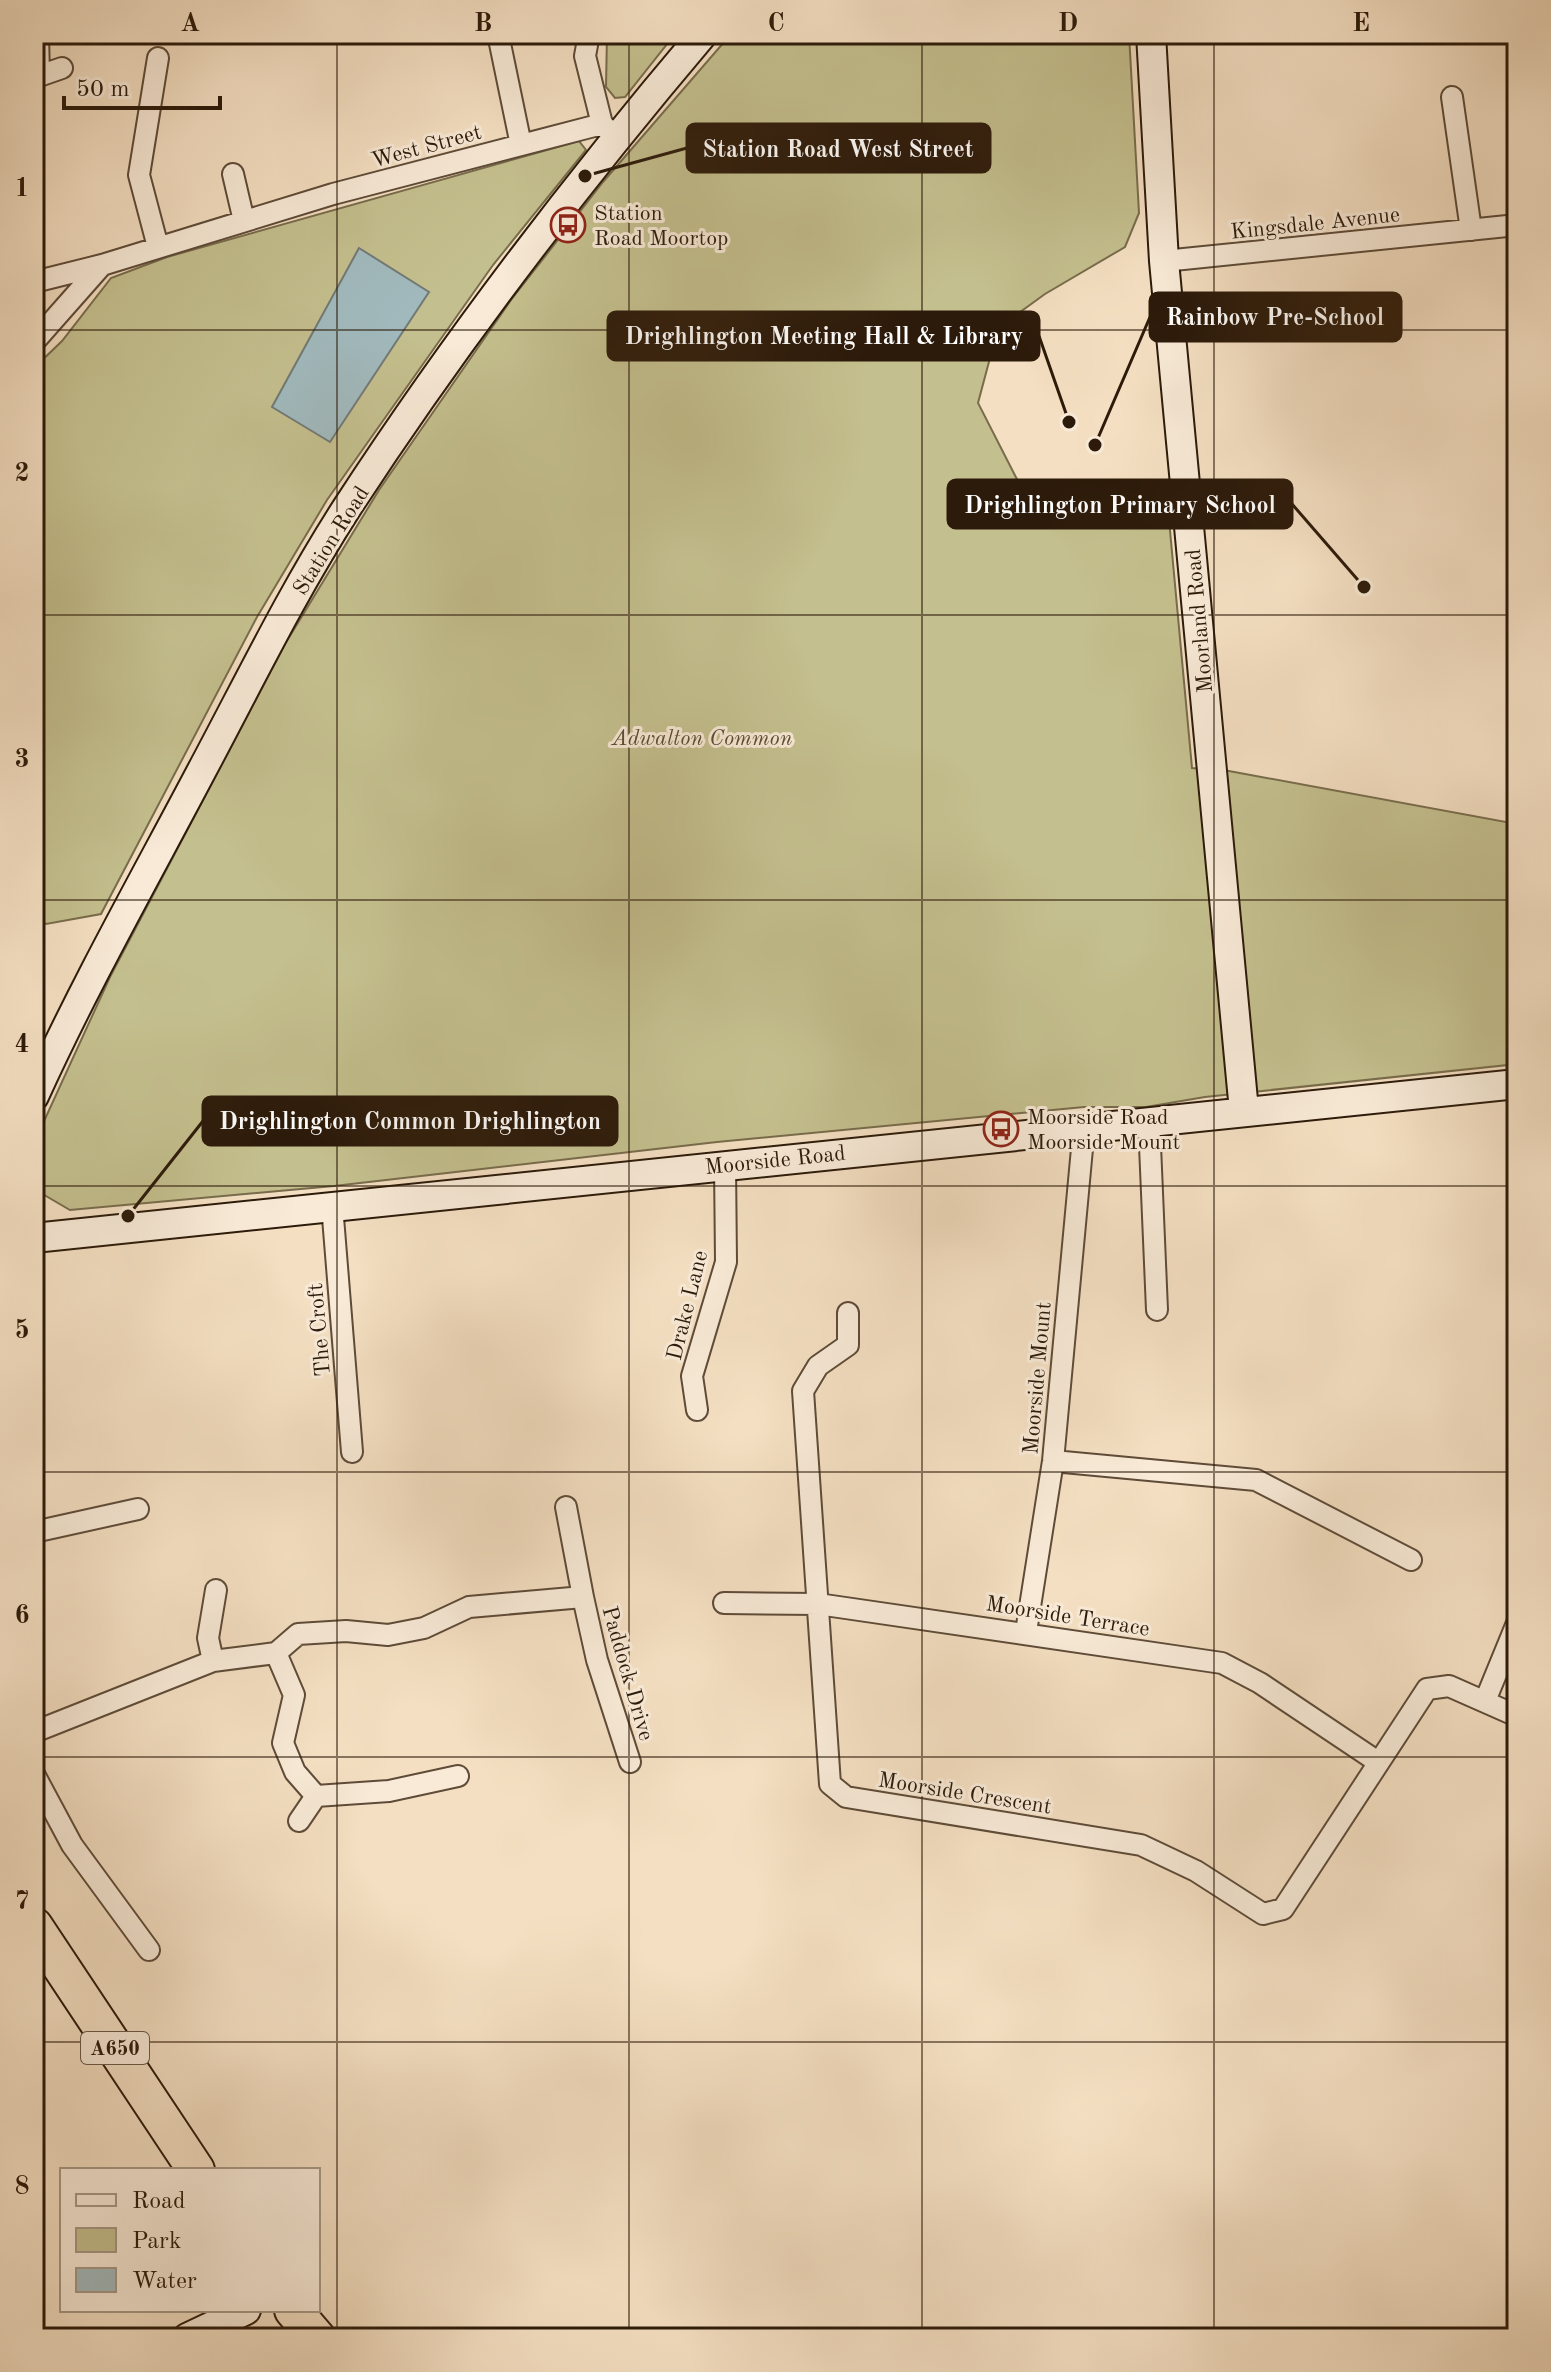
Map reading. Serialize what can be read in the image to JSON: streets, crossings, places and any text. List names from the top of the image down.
{
  "streets": {
    "highway": ["A650"],
    "street": [
      "West Street",
      "Kingsdale Avenue",
      "Station Road",
      "Moorland Road",
      "Moorside Road",
      "Drake Lane",
      "The Croft",
      "Moorside Mount",
      "Moorside Terrace",
      "Paddock Drive",
      "Moorside Crescent"
    ]
  },
  "crossings": [
    ["West Street", "Station Road"],
    ["Kingsdale Avenue", "Moorland Road"],
    ["Moorland Road", "Moorside Road"],
    ["Moorside Road", "Drake Lane"],
    ["Moorside Road", "The Croft"],
    ["Moorside Road", "Moorside Mount"],
    ["Moorside Mount", "Moorside Terrace"],
    ["Moorside Terrace", "Moorside Crescent"]
  ],
  "parks": ["Adwalton Common"],
  "places": {
    "other": [
      "Station Road West Street",
      "Drighlington Meeting Hall & Library",
      "Rainbow Pre-School",
      "Drighlington Primary School",
      "Drighlington Common Drighlington"
    ],
    "bus stop": ["Station Road Moortop", "Moorside Road Moorside Mount"]
  },
  "legend": ["Road", "Park", "Water"],
  "scale_bar": "50 m",
  "grid": {
    "columns": [
      "A",
      "B",
      "C",
      "D",
      "E"
    ],
    "rows": [
      "1",
      "2",
      "3",
      "4",
      "5",
      "6",
      "7",
      "8"
    ]
  }
}
